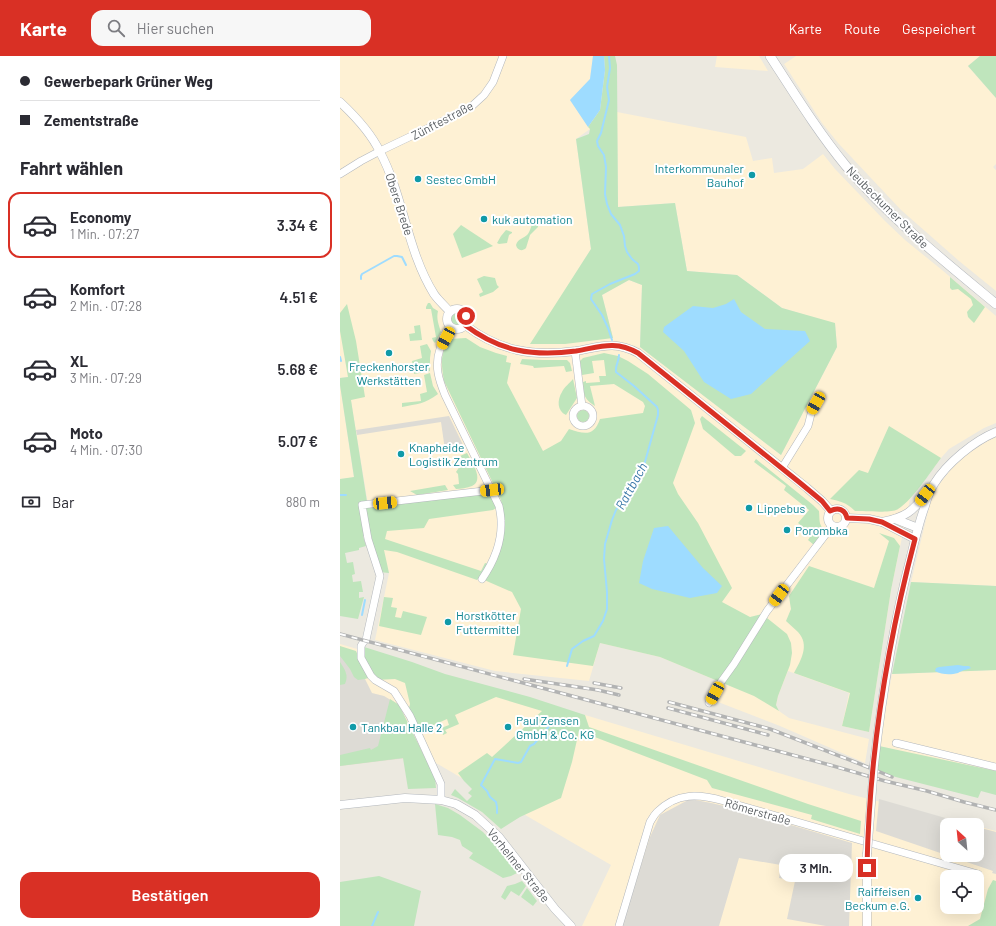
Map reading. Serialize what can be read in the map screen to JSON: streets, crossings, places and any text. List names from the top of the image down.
{
  "streets": {
    "main road": ["Neubeckumer Straße"],
    "street": [
      "Zünftestraße",
      "Obere Brede",
      "Römerstraße",
      "Vorhelmer Straße"
    ]
  },
  "crossings": [
    ["Zünftestraße", "Obere Brede"]
  ],
  "water": ["Rattbach"],
  "places": [
    "Interkommunaler Bauhof",
    "Sestec GmbH",
    "kuk automation",
    "Freckenhorster Werkstätten",
    "Knapheide Logistik Zentrum",
    "Lippebus",
    "Porombka",
    "Horstkötter Futtermittel",
    "Tankbau Halle 2",
    "Paul Zensen GmbH & Co. KG",
    "Raiffeisen Beckum e.G."
  ],
  "north": "top left",
  "page": {
    "header": "Karte",
    "search": "Hier suchen",
    "nav": ["Karte", "Route", "Gespeichert"],
    "banner": ["Gewerbepark Grüner Weg", "Zementstraße"],
    "heading": "Fahrt wählen",
    "list": [
      {
        "name": "Economy",
        "note": "1 Min. · 07:27",
        "value": "3.34 €"
      },
      {
        "name": "Komfort",
        "note": "2 Min. · 07:28",
        "value": "4.51 €"
      },
      {
        "name": "XL",
        "note": "3 Min. · 07:29",
        "value": "5.68 €"
      },
      {
        "name": "Moto",
        "note": "4 Min. · 07:30",
        "value": "5.07 €"
      }
    ],
    "pay": ["Bar", "880 m"],
    "bubble": "3 Min.",
    "buttons": "Bestätigen"
  }
}
